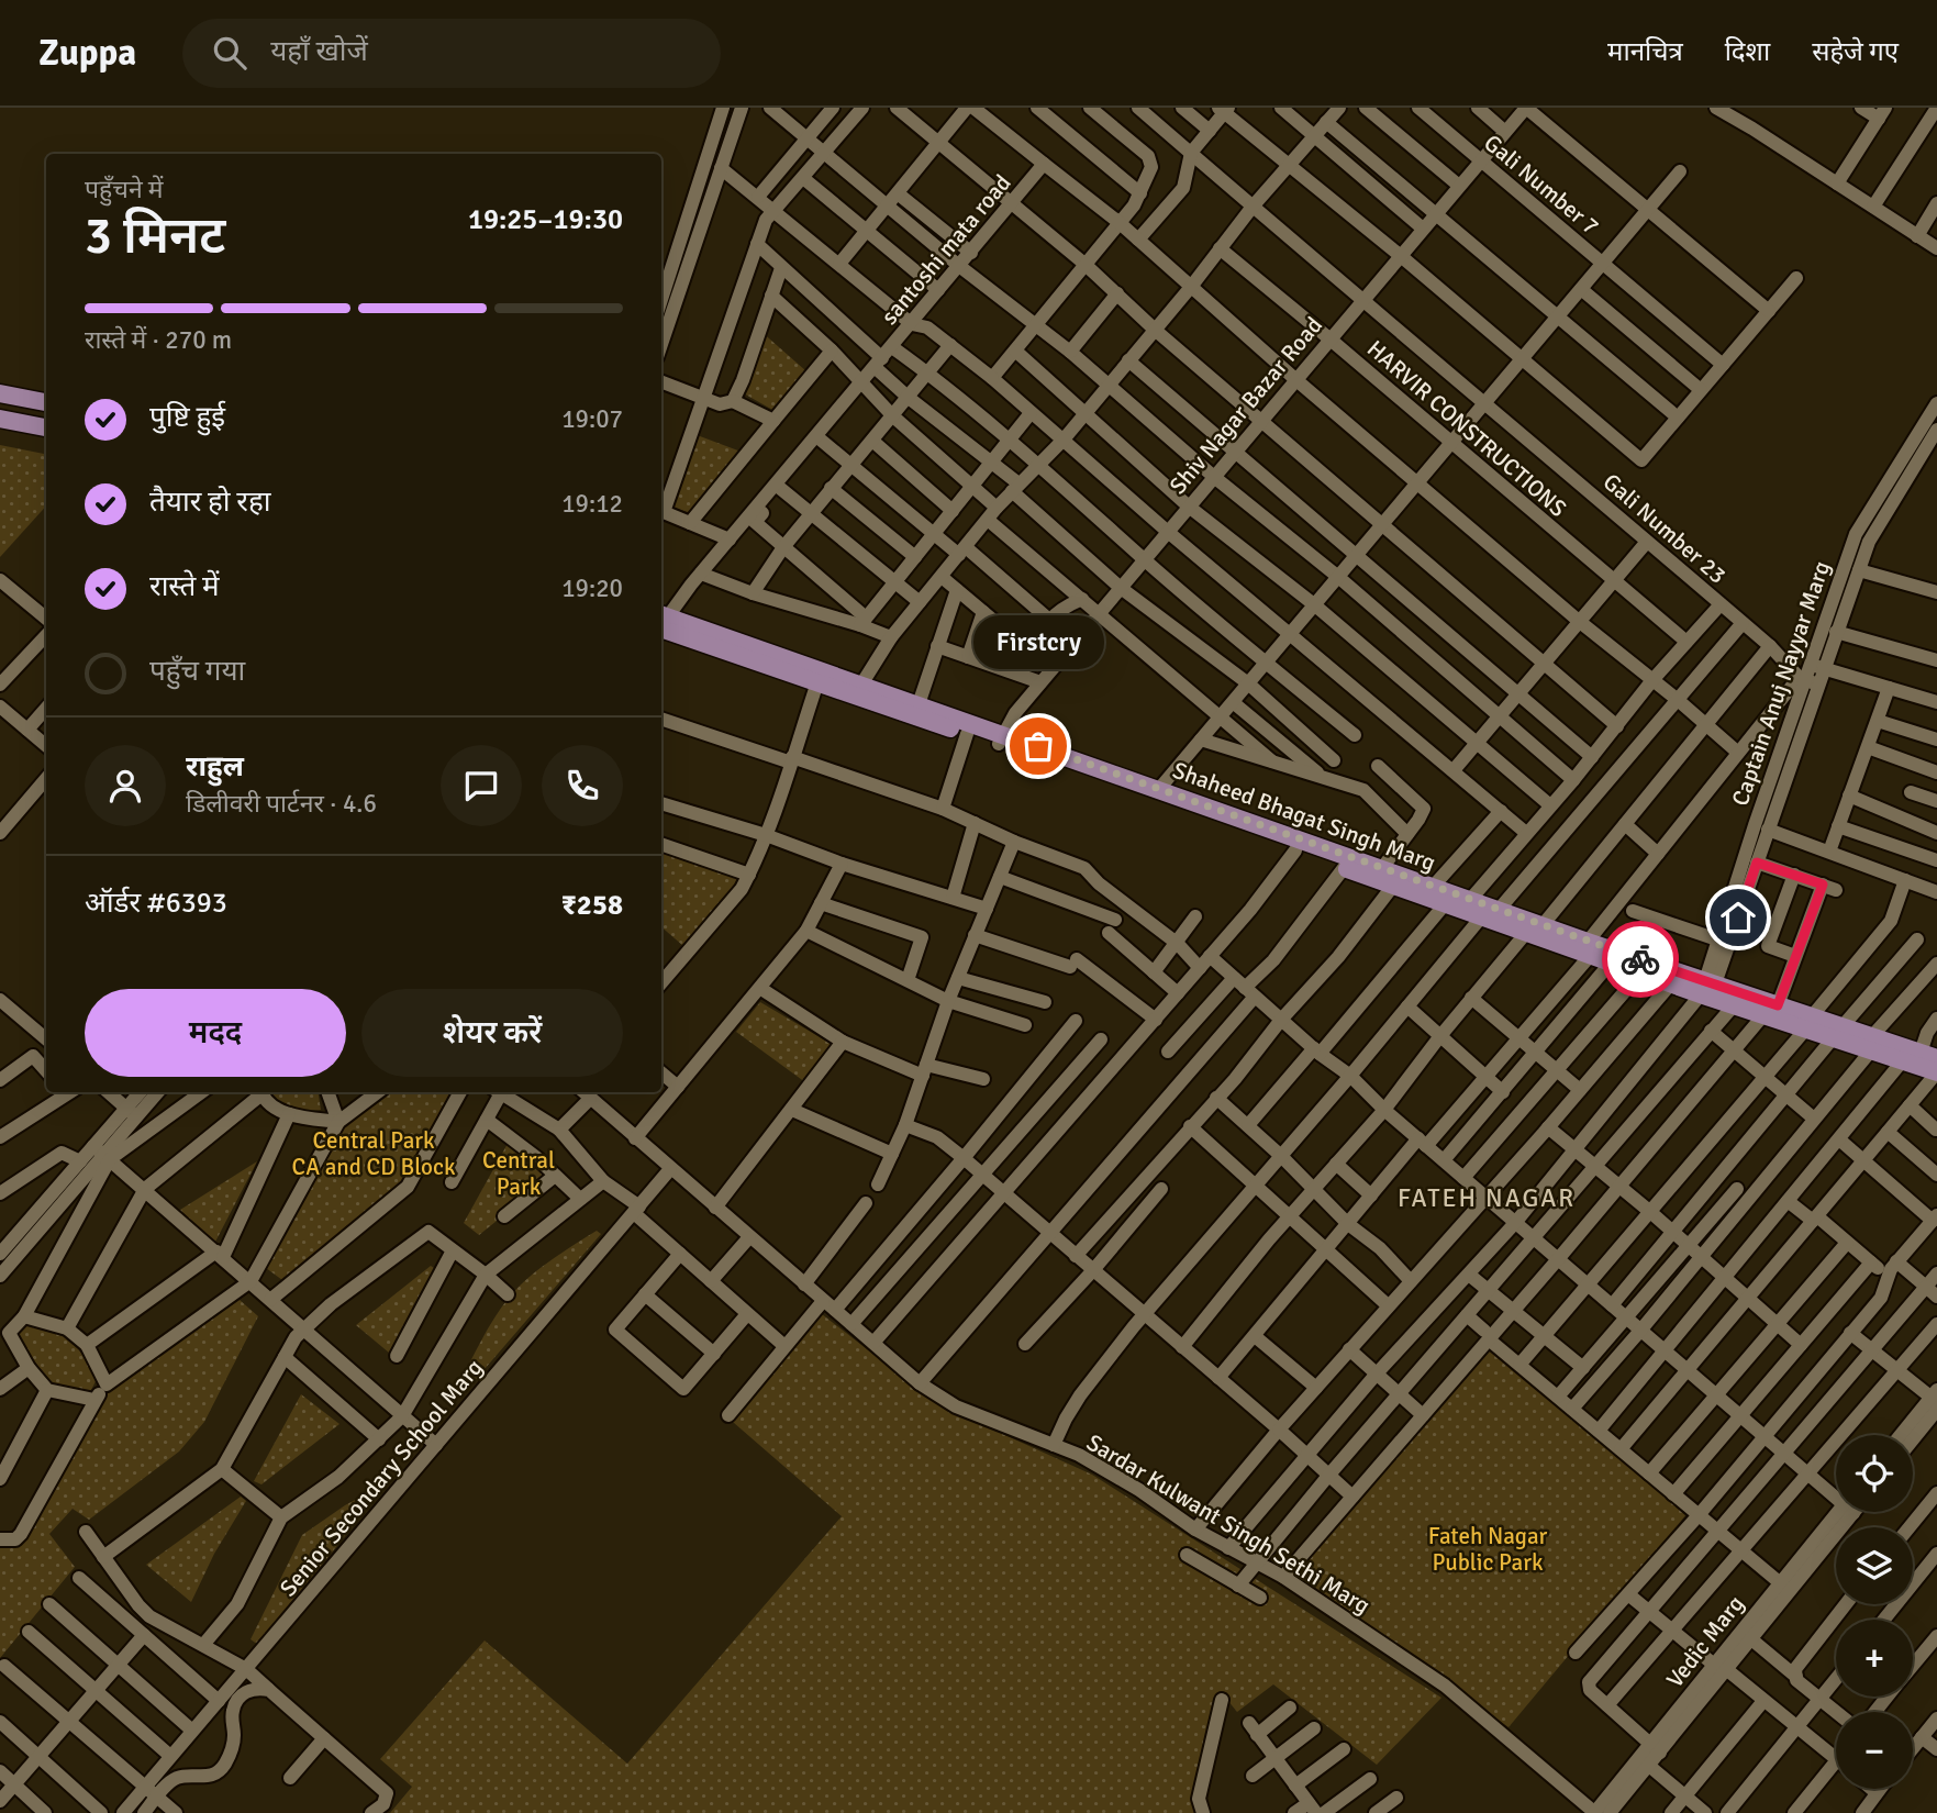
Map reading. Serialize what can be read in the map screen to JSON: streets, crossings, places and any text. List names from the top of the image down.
{
  "streets": {
    "main road": ["Shaheed Bhagat Singh Marg"],
    "street": [
      "Gali Number 7",
      "santoshi mata road",
      "Shiv Nagar Bazar Road",
      "HARVIR CONSTRUCTIONS",
      "Gali Number 23",
      "Captain Anuj Nayyar Marg",
      "Senior Secondary School Marg",
      "Sardar Kulwant Singh Sethi Marg",
      "Vedic Marg"
    ]
  },
  "crossings": [
    ["Gali Number 7", "Shiv Nagar Bazar Road"],
    ["santoshi mata road", "Shaheed Bhagat Singh Marg"],
    ["Shiv Nagar Bazar Road", "HARVIR CONSTRUCTIONS"],
    ["Shiv Nagar Bazar Road", "Gali Number 23"],
    ["Shiv Nagar Bazar Road", "Shaheed Bhagat Singh Marg"],
    ["Gali Number 23", "Captain Anuj Nayyar Marg"],
    ["Captain Anuj Nayyar Marg", "Shaheed Bhagat Singh Marg"],
    ["Senior Secondary School Marg", "Sardar Kulwant Singh Sethi Marg"],
    ["Sardar Kulwant Singh Sethi Marg", "Vedic Marg"]
  ],
  "districts": ["FATEH NAGAR"],
  "parks": ["Central Park CA and CD Block", "Central Park", "Fateh Nagar Public Park"],
  "places": ["Firstcry"],
  "page": {
    "header": "Zuppa",
    "search": "यहाँ खोजें",
    "nav": ["मानचित्र", "दिशा", "सहेजे गए"],
    "heading": ["3 मिनट", "पहुँचने में", "19:25–19:30"],
    "panel": [
      "राहुल",
      "डिलीवरी पार्टनर · 4.6",
      "ऑर्डर #6393",
      "₹258"
    ],
    "bar": "रास्ते में · 270 m",
    "list": [
      ["पुष्टि हुई", "19:07"],
      ["तैयार हो रहा", "19:12"],
      ["रास्ते में", "19:20"],
      "पहुँच गया"
    ],
    "bubble": "Firstcry",
    "buttons": ["मदद", "शेयर करें"],
    "map_buttons": ["+", "−"]
  }
}
